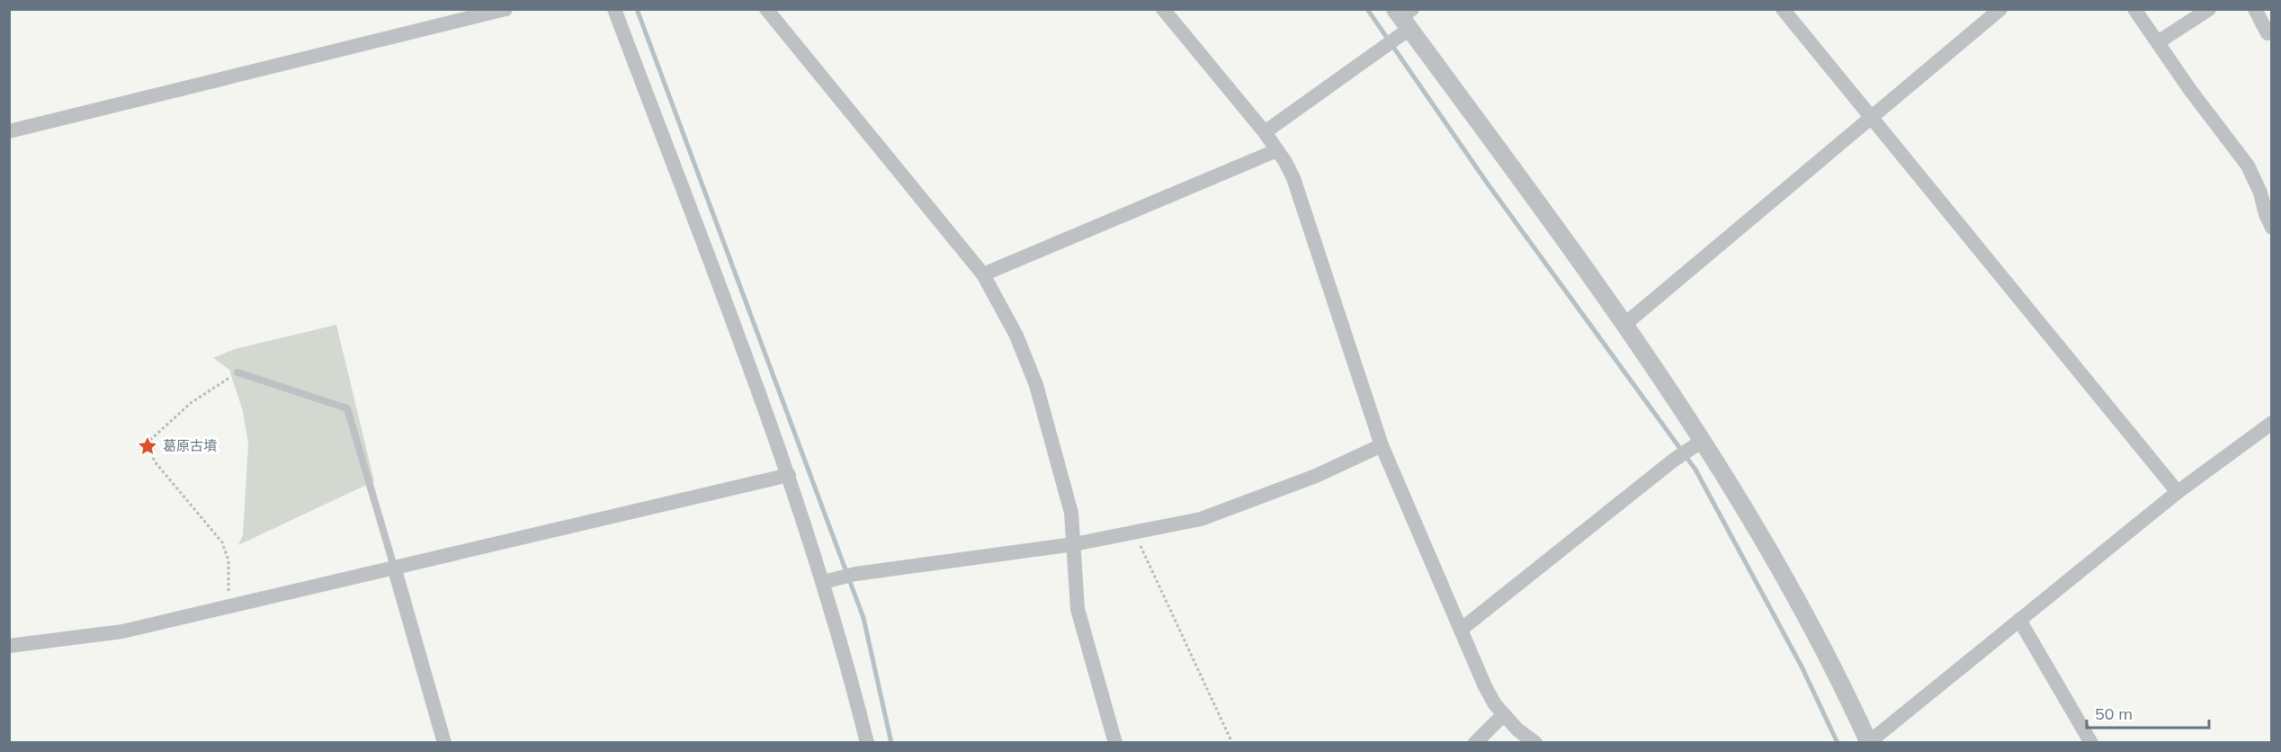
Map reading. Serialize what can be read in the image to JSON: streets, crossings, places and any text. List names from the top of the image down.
{
  "places": {
    "place": ["葛原古墳"]
  },
  "scale_bar": "50 m"
}
